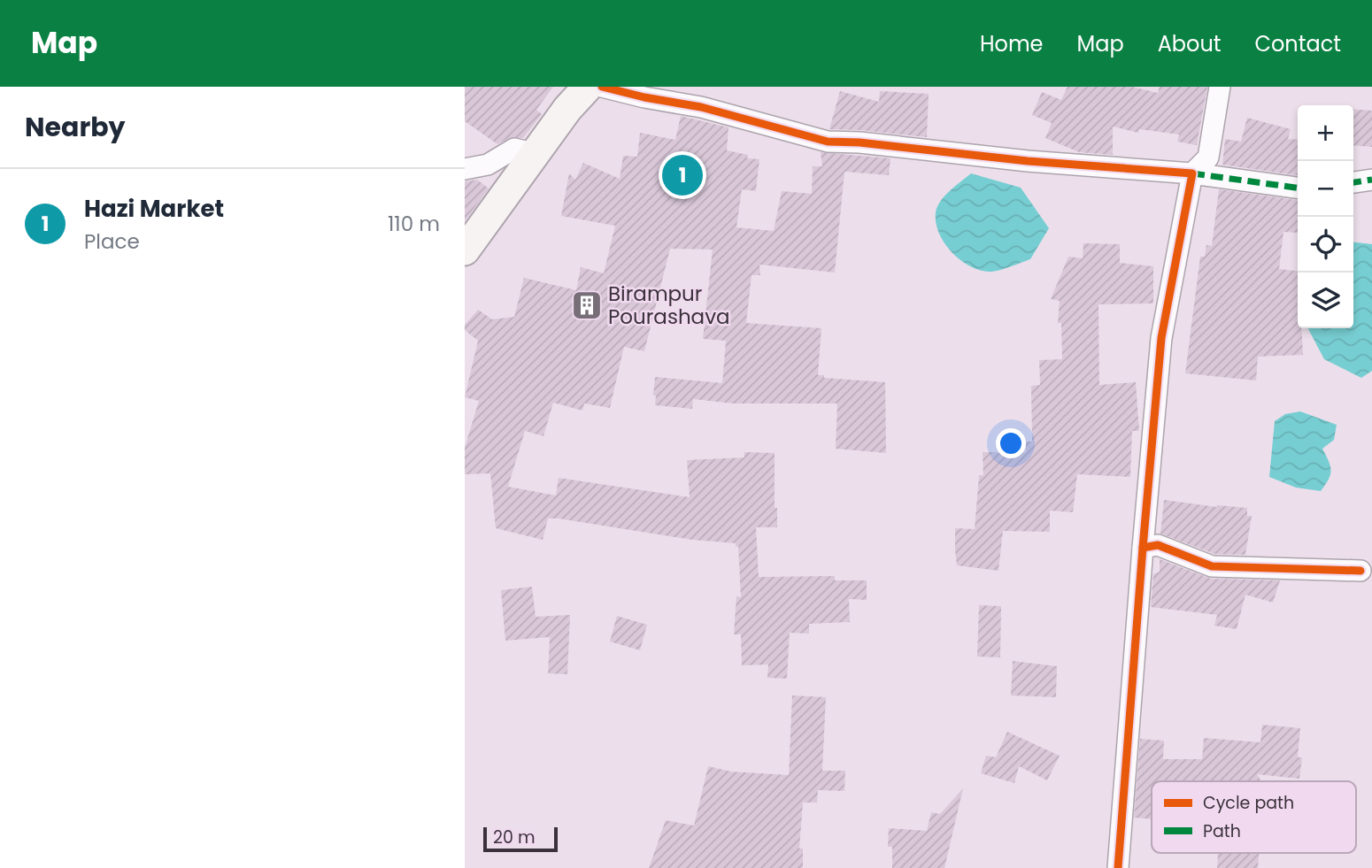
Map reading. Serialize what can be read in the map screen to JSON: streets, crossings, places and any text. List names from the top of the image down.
{
  "places": {
    "building": ["Birampur Pourashava"]
  },
  "legend": ["Cycle path", "Path"],
  "scale_bar": "20 m",
  "page": {
    "header": "Map",
    "nav": [
      "Home",
      "Map",
      "About",
      "Contact"
    ],
    "heading": "Nearby",
    "map_buttons": ["+", "−"],
    "pins": "1",
    "list": [
      {
        "mark": "1",
        "name": "Hazi Market",
        "note": "Place",
        "value": "110 m"
      }
    ],
    "scale": "20 m"
  }
}
